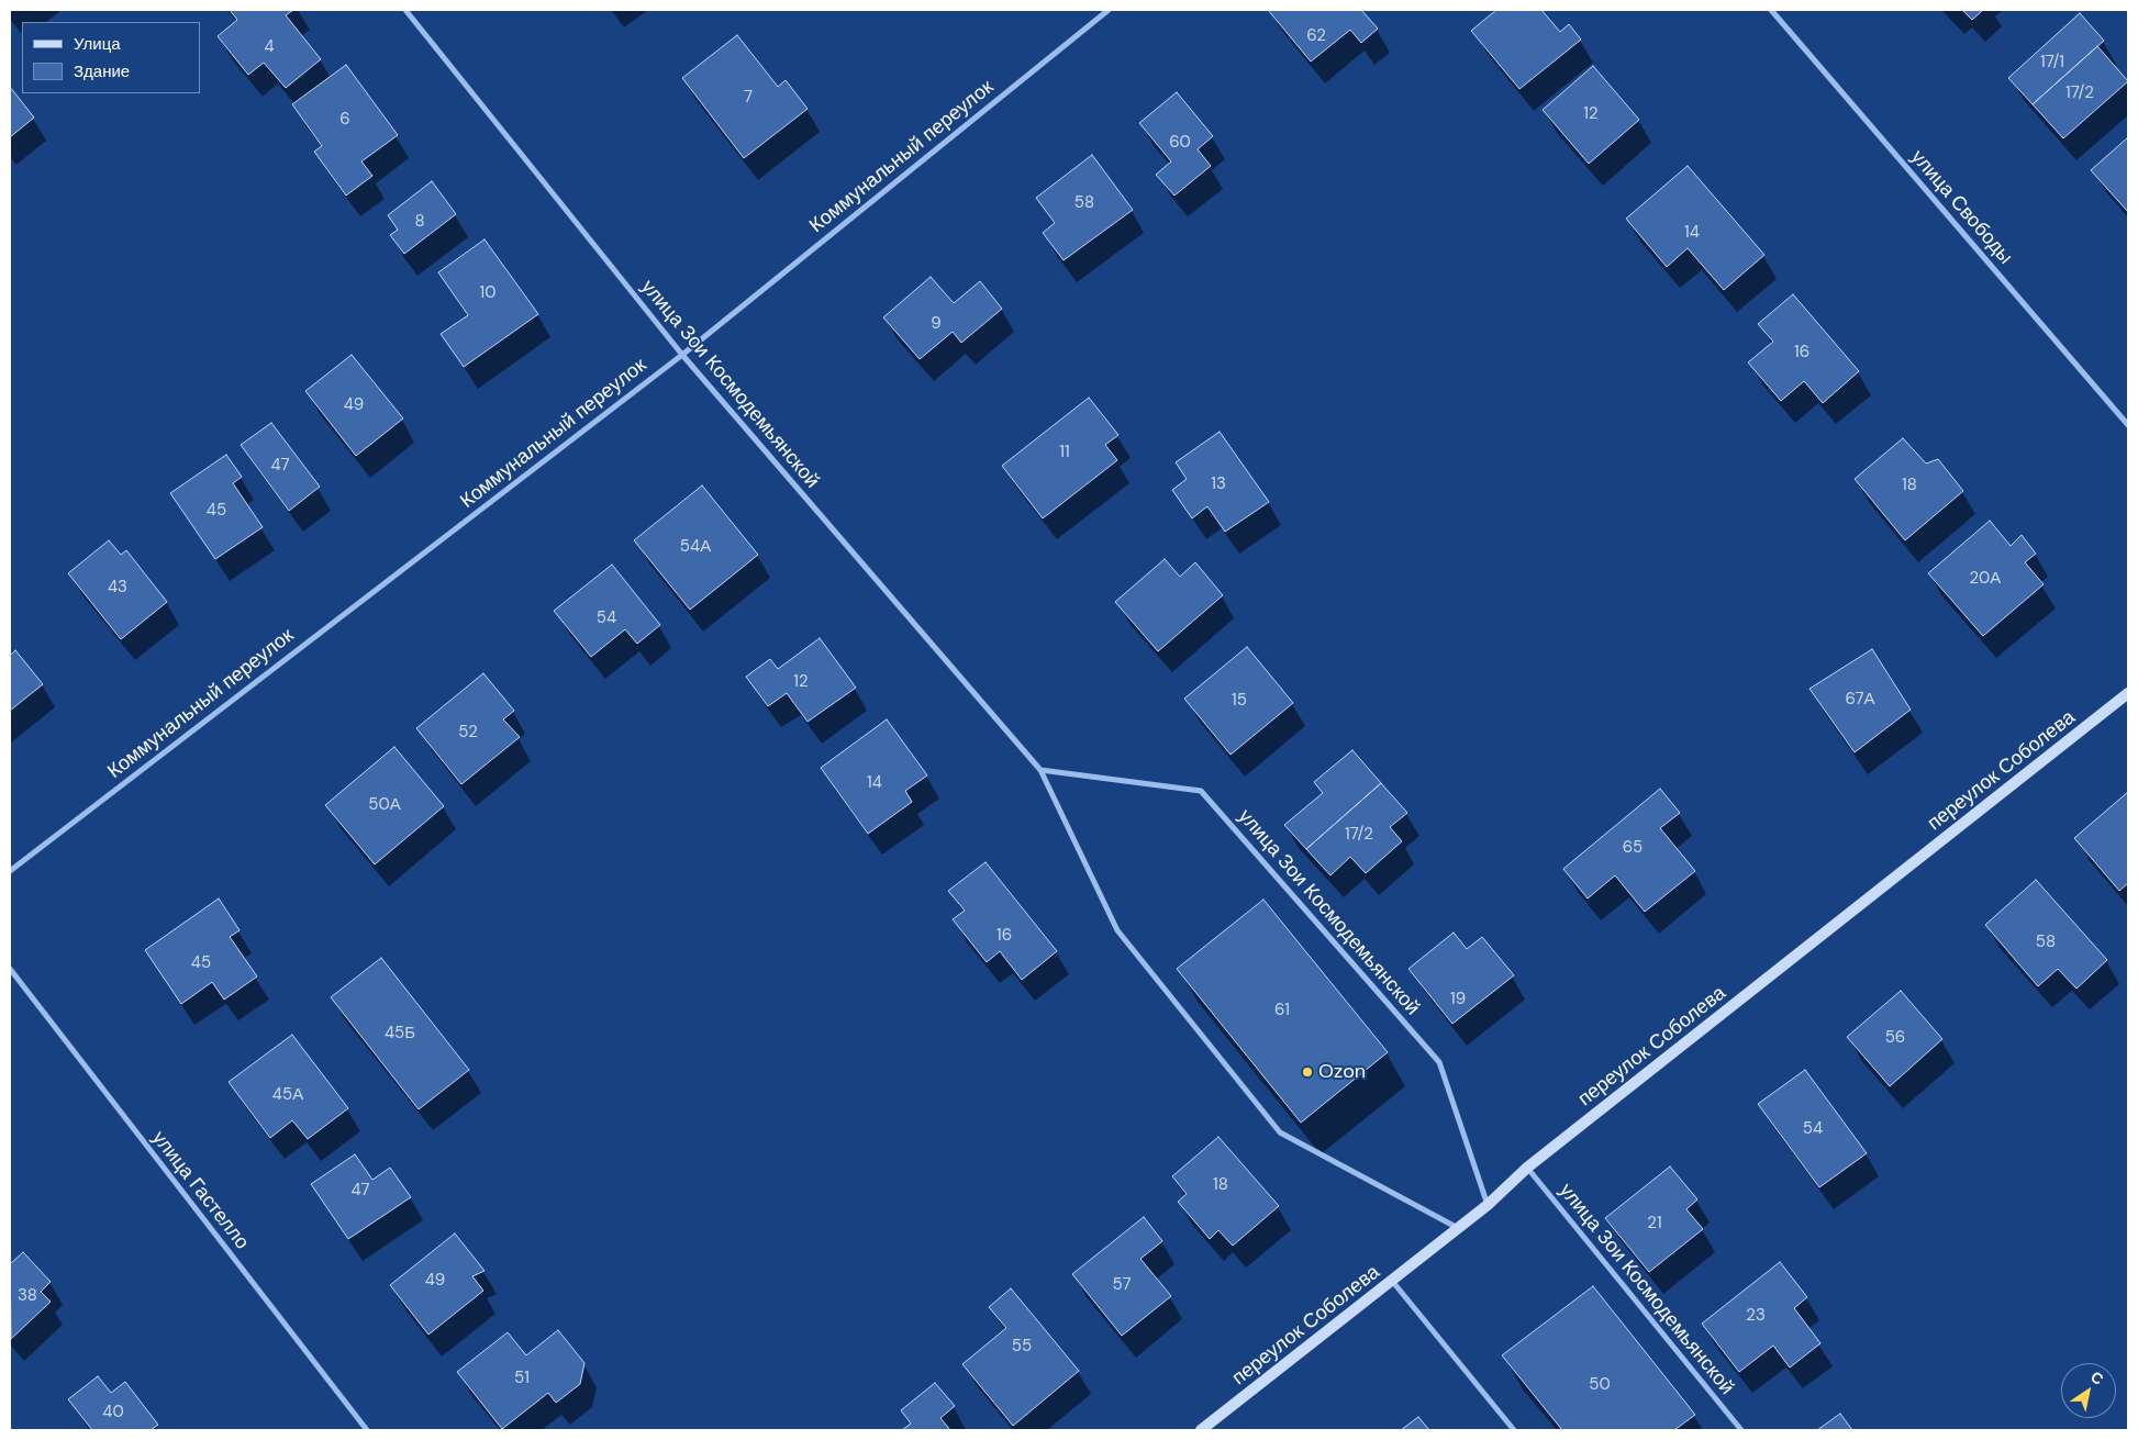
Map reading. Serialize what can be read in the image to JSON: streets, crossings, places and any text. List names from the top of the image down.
{
  "streets": {
    "main road": ["переулок Соболева"],
    "street": [
      "Коммунальный переулок",
      "улица Свободы",
      "улица Зои Космодемьянской",
      "улица Гастелло"
    ]
  },
  "crossings": [
    ["Коммунальный переулок", "улица Зои Космодемьянской"],
    ["улица Зои Космодемьянской", "переулок Соболева"]
  ],
  "places": ["Ozon"],
  "house_numbers": [
    "62",
    "4",
    "17/1",
    "17/2",
    "7",
    "12",
    "6",
    "60",
    "58",
    "8",
    "14",
    "10",
    "9",
    "16",
    "49",
    "11",
    "47",
    "13",
    "18",
    "45",
    "54А",
    "20А",
    "43",
    "54",
    "12",
    "67А",
    "15",
    "52",
    "14",
    "50А",
    "17/2",
    "65",
    "16",
    "58",
    "45",
    "19",
    "61",
    "45Б",
    "56",
    "45А",
    "54",
    "18",
    "47",
    "21",
    "49",
    "57",
    "38",
    "23",
    "55",
    "51",
    "50",
    "40"
  ],
  "legend": ["Улица", "Здание"],
  "north": "top right"
}
